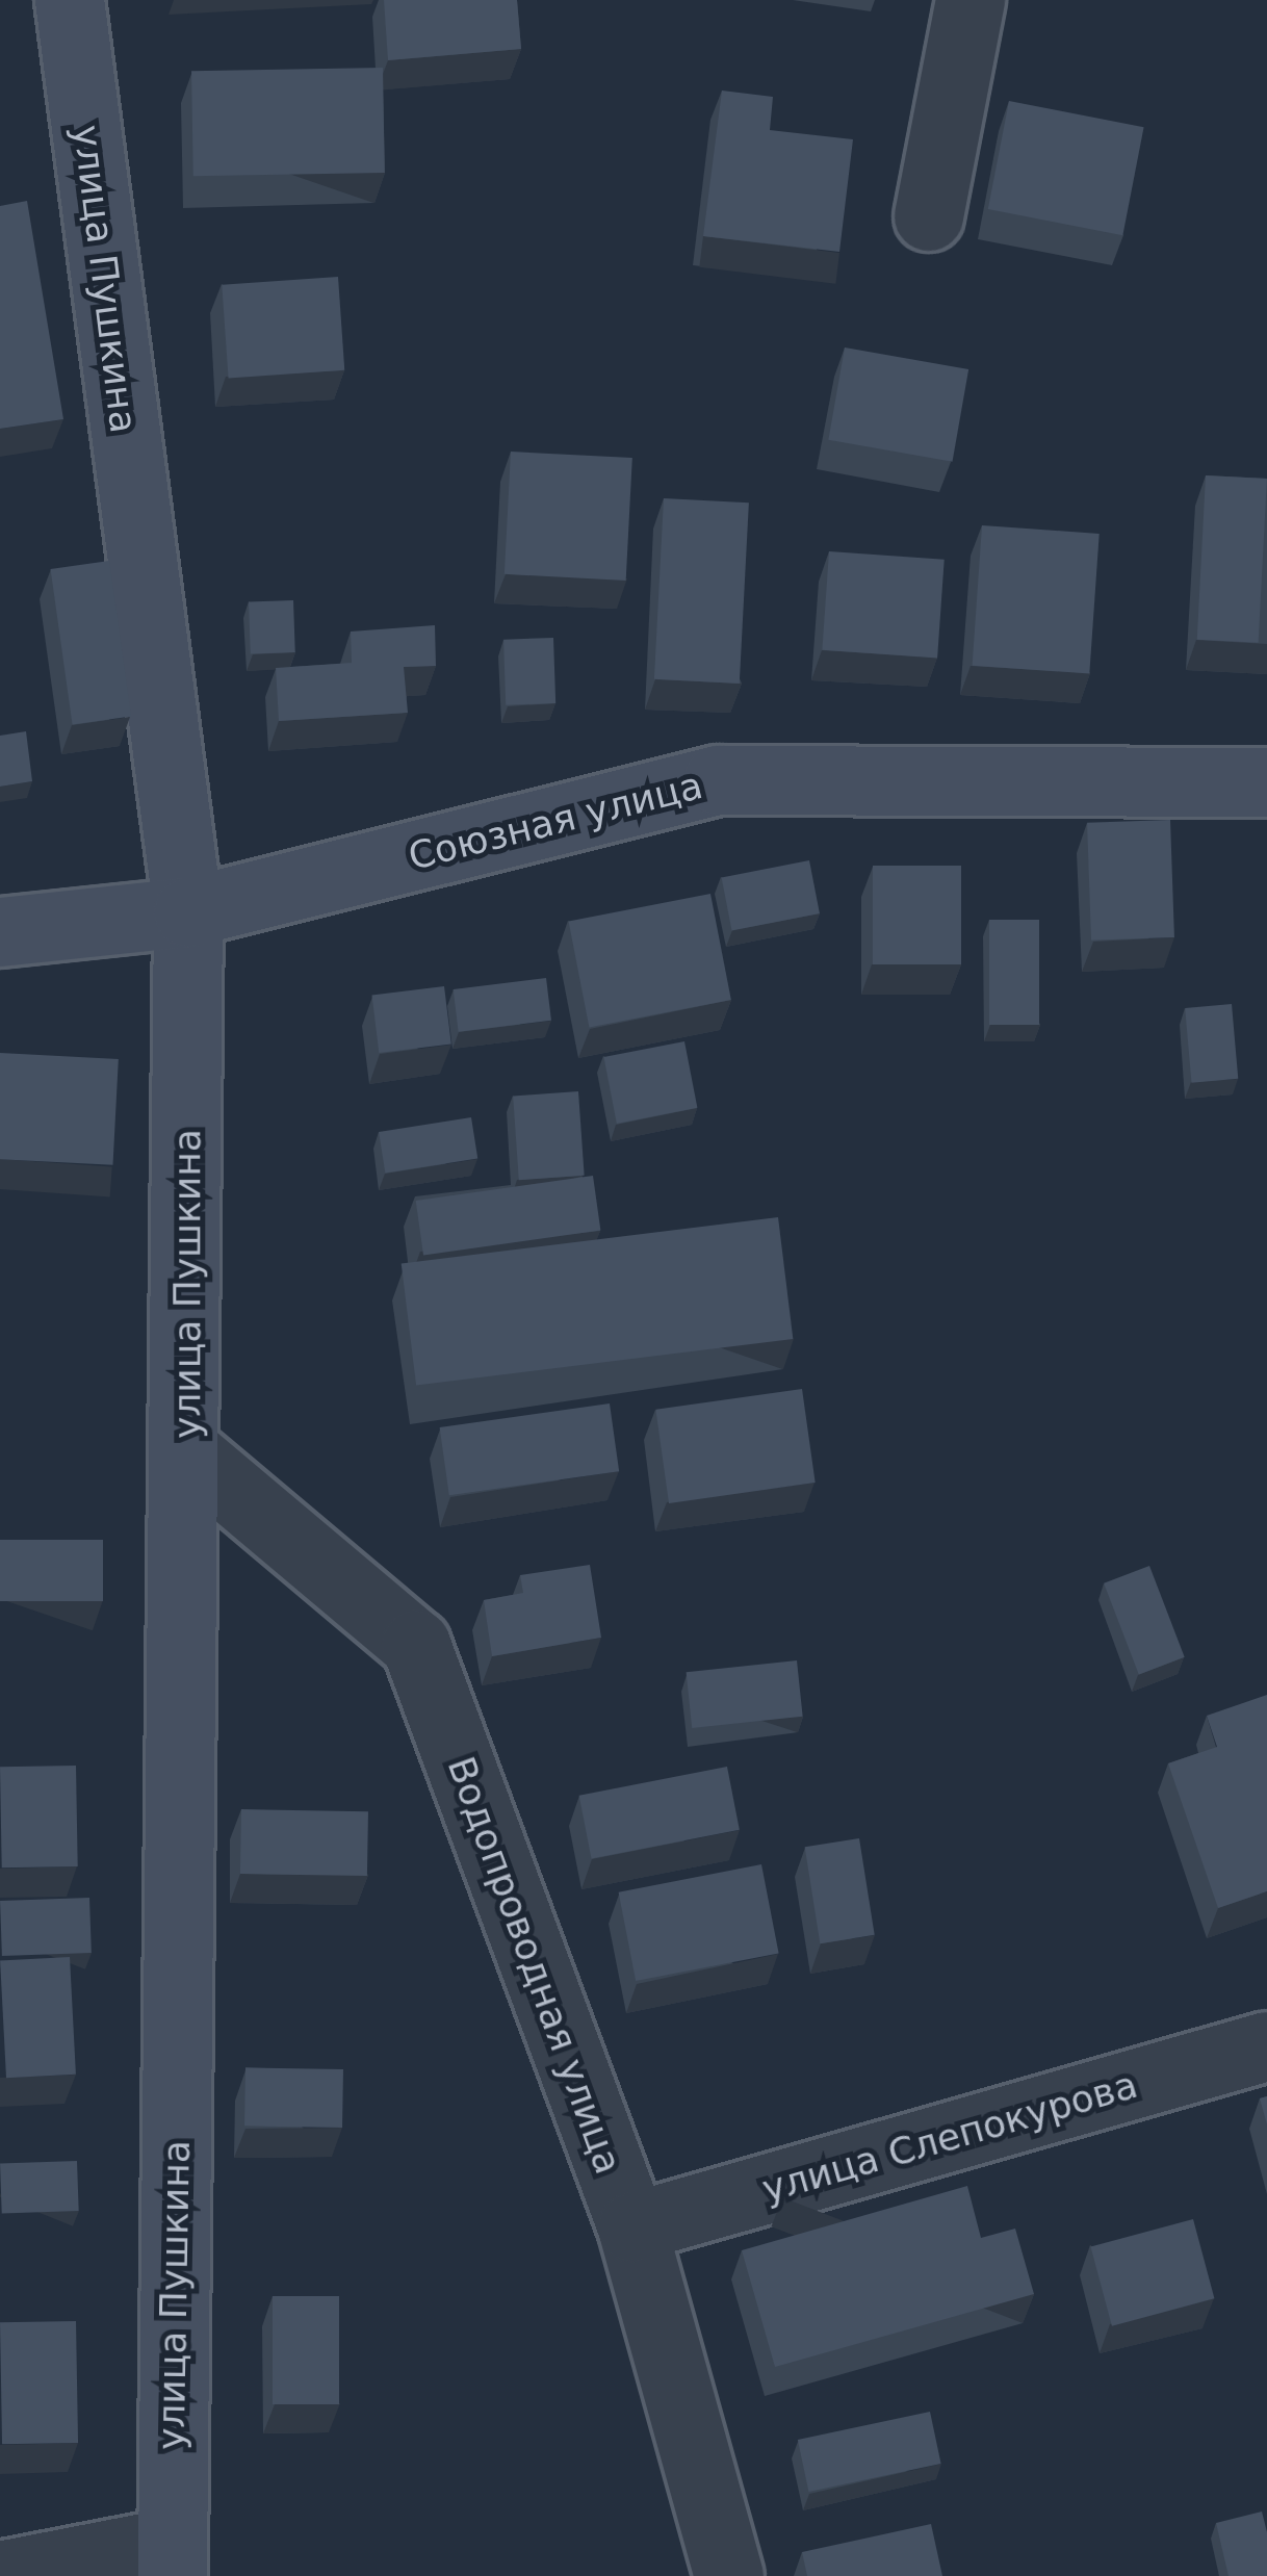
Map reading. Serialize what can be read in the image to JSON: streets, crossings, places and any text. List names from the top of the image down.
{
  "streets": {
    "street": [
      "улица Пушкина",
      "Союзная улица",
      "Водопроводная улица",
      "улица Слепокурова"
    ]
  },
  "crossings": [
    ["улица Пушкина", "Союзная улица"],
    ["улица Пушкина", "Водопроводная улица"],
    ["Водопроводная улица", "улица Слепокурова"]
  ]
}
